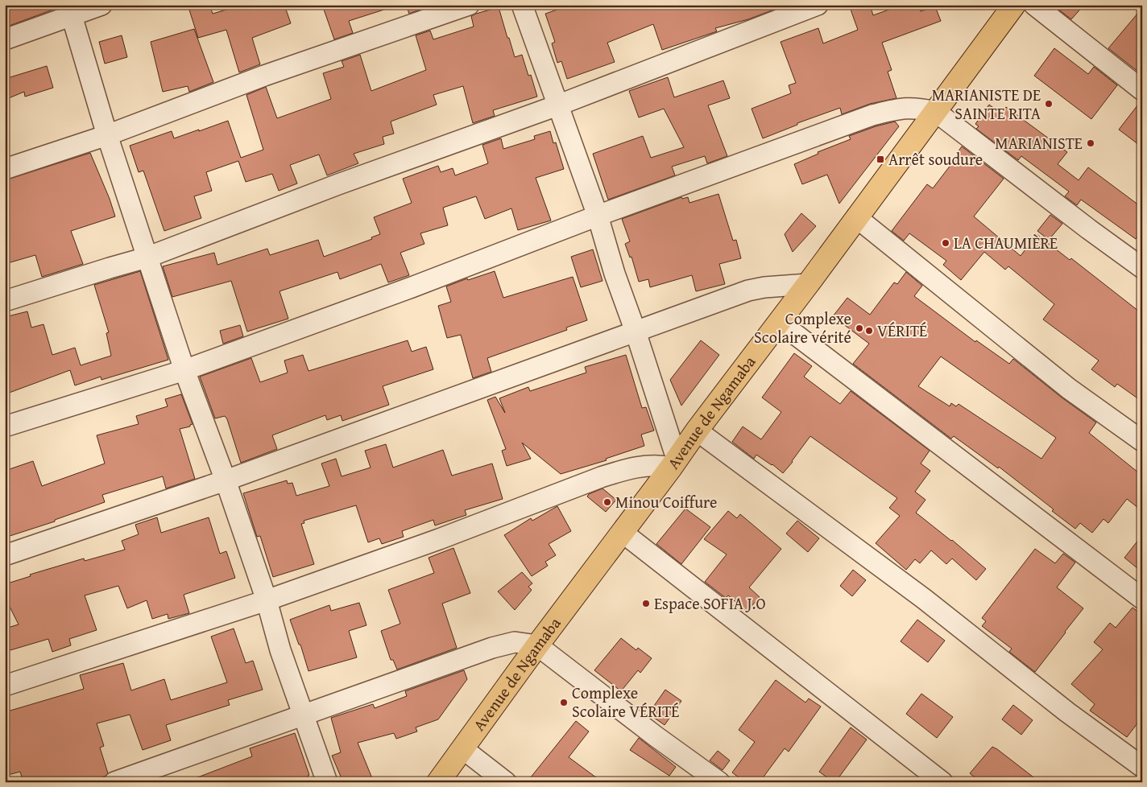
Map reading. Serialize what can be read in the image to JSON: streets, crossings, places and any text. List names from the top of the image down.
{
  "streets": {
    "main road": ["Avenue de Ngamaba"]
  },
  "places": {
    "other": [
      "MARIANISTE DE SAINTE RITA",
      "MARIANISTE",
      "LA CHAUMIÈRE",
      "Complexe Scolaire vérité",
      "VÉRITÉ",
      "Minou Coiffure",
      "Espace SOFIA J.O",
      "Complexe Scolaire VÉRITÉ"
    ],
    "transit": ["Arrêt soudure"]
  }
}
